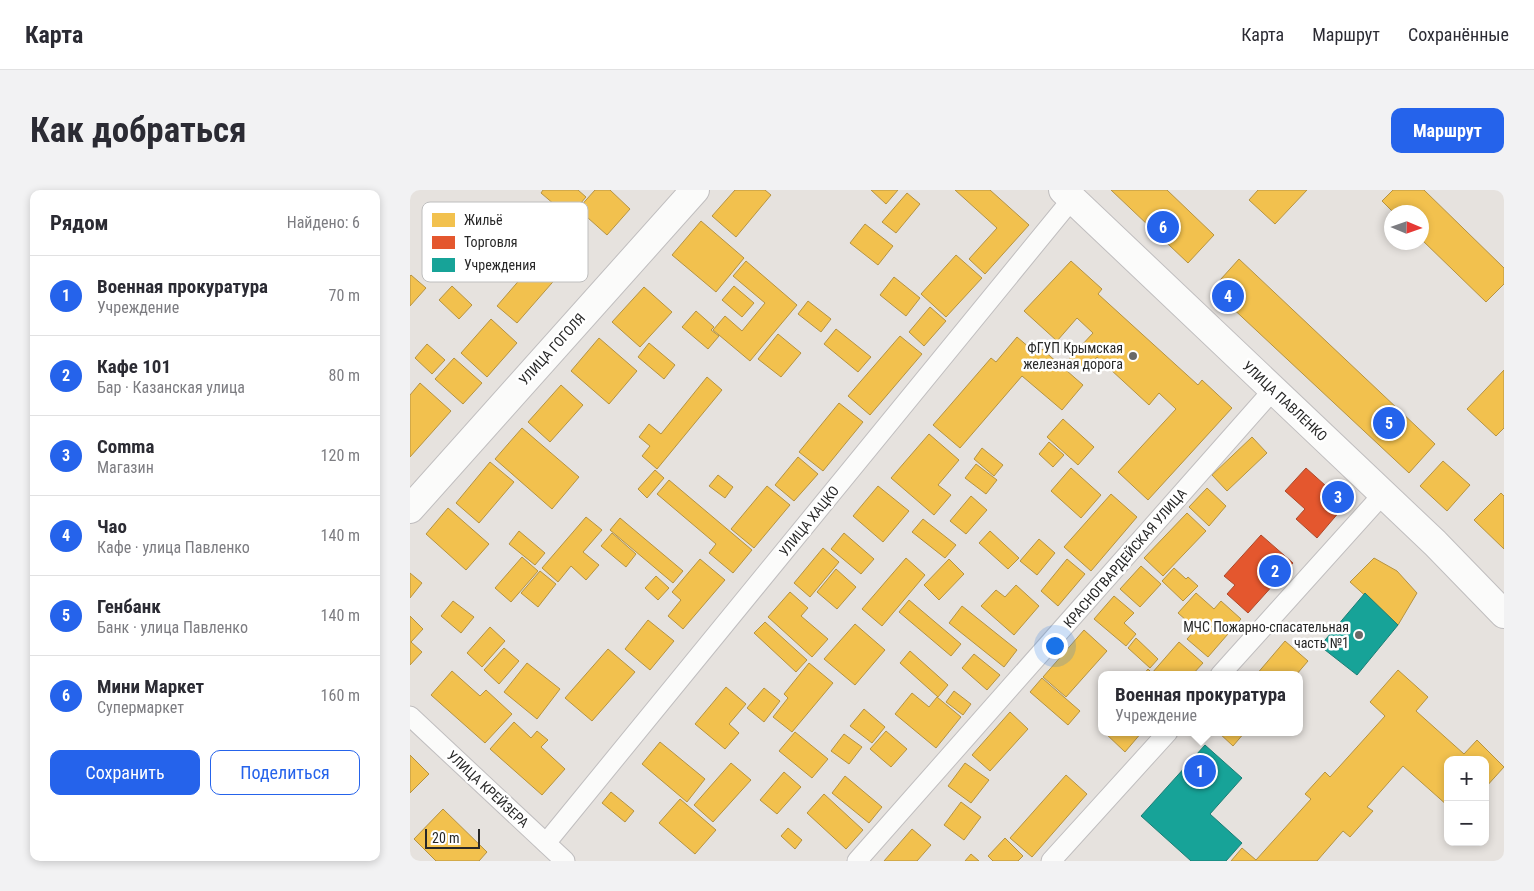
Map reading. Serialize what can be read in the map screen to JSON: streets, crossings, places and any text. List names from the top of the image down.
{
  "streets": {
    "main road": ["УЛИЦА ГОГОЛЯ", "УЛИЦА ПАВЛЕНКО"],
    "street": ["УЛИЦА ХАЦКО", "КРАСНОГВАРДЕЙСКАЯ УЛИЦА", "УЛИЦА КРЕЙЗЕРА"]
  },
  "crossings": [
    ["УЛИЦА ПАВЛЕНКО", "УЛИЦА ХАЦКО"],
    ["УЛИЦА ПАВЛЕНКО", "КРАСНОГВАРДЕЙСКАЯ УЛИЦА"],
    ["УЛИЦА ХАЦКО", "УЛИЦА КРЕЙЗЕРА"]
  ],
  "places": ["ФГУП Крымская железная дорога", "МЧС Пожарно-спасательная часть №1"],
  "legend": ["Жильё", "Торговля", "Учреждения"],
  "scale_bar": "20 m",
  "north": "right",
  "page": {
    "header": "Карта",
    "nav": ["Карта", "Маршрут", "Сохранённые"],
    "buttons": [
      "Маршрут",
      ["Сохранить", "Поделиться"]
    ],
    "title": "Как добраться",
    "heading": ["Рядом", "Найдено: 6"],
    "pins": [
      "6",
      "4",
      "5",
      "3",
      "2",
      "1"
    ],
    "list": [
      {
        "mark": "1",
        "name": "Военная прокуратура",
        "note": "Учреждение",
        "value": "70 m"
      },
      {
        "mark": "2",
        "name": "Кафе 101",
        "note": "Бар · Казанская улица",
        "value": "80 m"
      },
      {
        "mark": "3",
        "name": "Comma",
        "note": "Магазин",
        "value": "120 m"
      },
      {
        "mark": "4",
        "name": "Чао",
        "note": "Кафе · улица Павленко",
        "value": "140 m"
      },
      {
        "mark": "5",
        "name": "Генбанк",
        "note": "Банк · улица Павленко",
        "value": "140 m"
      },
      {
        "mark": "6",
        "name": "Мини Маркет",
        "note": "Супермаркет",
        "value": "160 m"
      }
    ],
    "popup": ["Военная прокуратура", "Учреждение"],
    "map_buttons": ["+", "−"],
    "scale": "20 m"
  }
}
